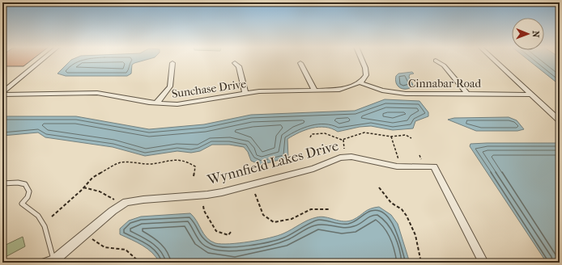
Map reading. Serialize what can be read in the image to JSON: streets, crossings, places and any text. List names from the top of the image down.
{
  "streets": {
    "street": ["Cinnabar Road", "Sunchase Drive", "Wynnfield Lakes Drive"]
  },
  "crossings": [
    ["Cinnabar Road", "Sunchase Drive"]
  ],
  "north": "right"
}
